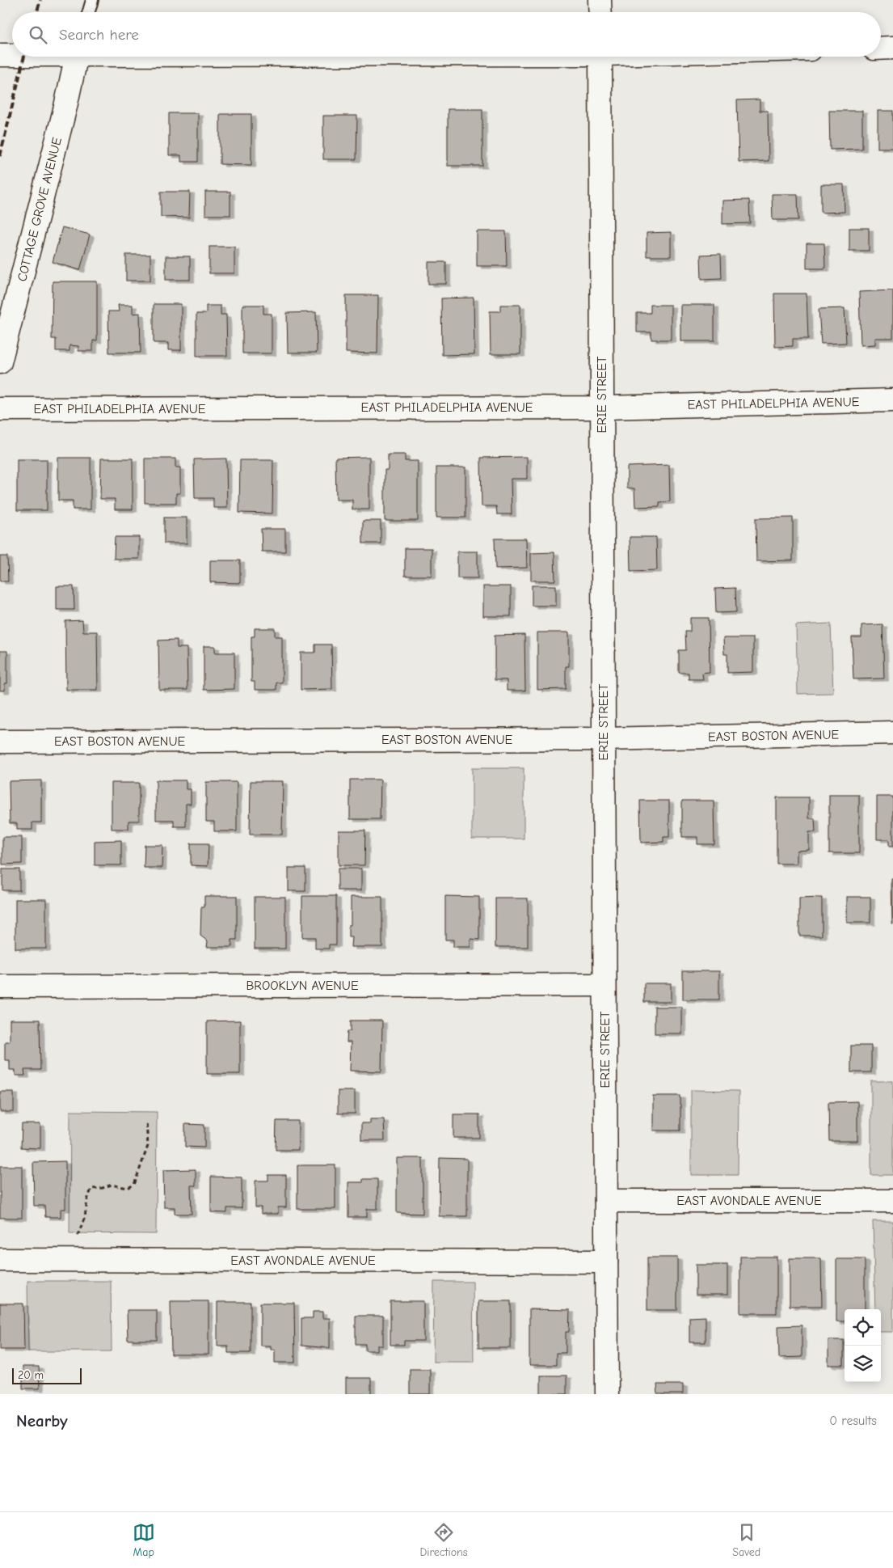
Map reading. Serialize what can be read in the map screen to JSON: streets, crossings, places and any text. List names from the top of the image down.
{
  "streets": {
    "street": [
      "COTTAGE GROVE AVENUE",
      "ERIE STREET",
      "EAST PHILADELPHIA AVENUE",
      "EAST BOSTON AVENUE",
      "BROOKLYN AVENUE",
      "EAST AVONDALE AVENUE"
    ]
  },
  "crossings": [
    ["ERIE STREET", "EAST PHILADELPHIA AVENUE"],
    ["ERIE STREET", "EAST BOSTON AVENUE"],
    ["ERIE STREET", "BROOKLYN AVENUE"],
    ["ERIE STREET", "EAST AVONDALE AVENUE"]
  ],
  "scale_bar": "20 m",
  "page": {
    "search": "Search here",
    "scale": "20 m",
    "heading": ["Nearby", "0 results"],
    "nav": ["Map", "Directions", "Saved"]
  }
}
